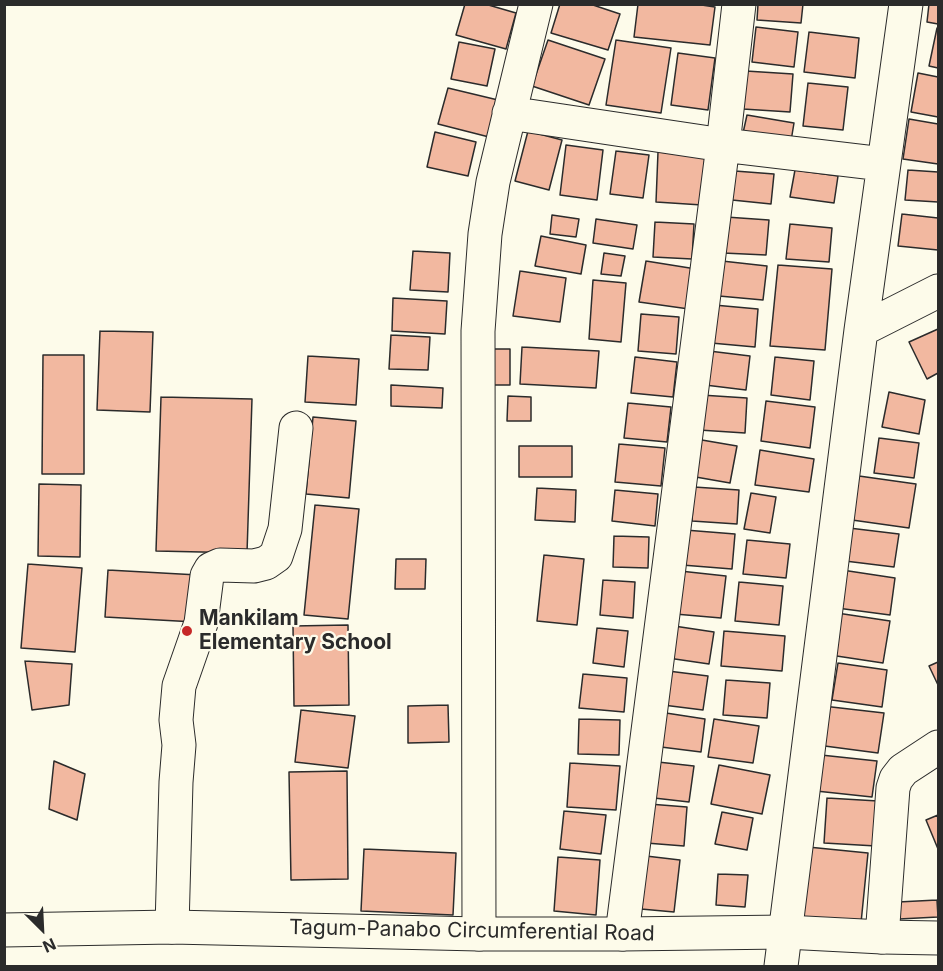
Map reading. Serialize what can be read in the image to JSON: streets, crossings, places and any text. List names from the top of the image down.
{
  "streets": {
    "main road": ["Tagum-Panabo Circumferential Road"]
  },
  "places": ["Mankilam Elementary School"],
  "north": "bottom right"
}
